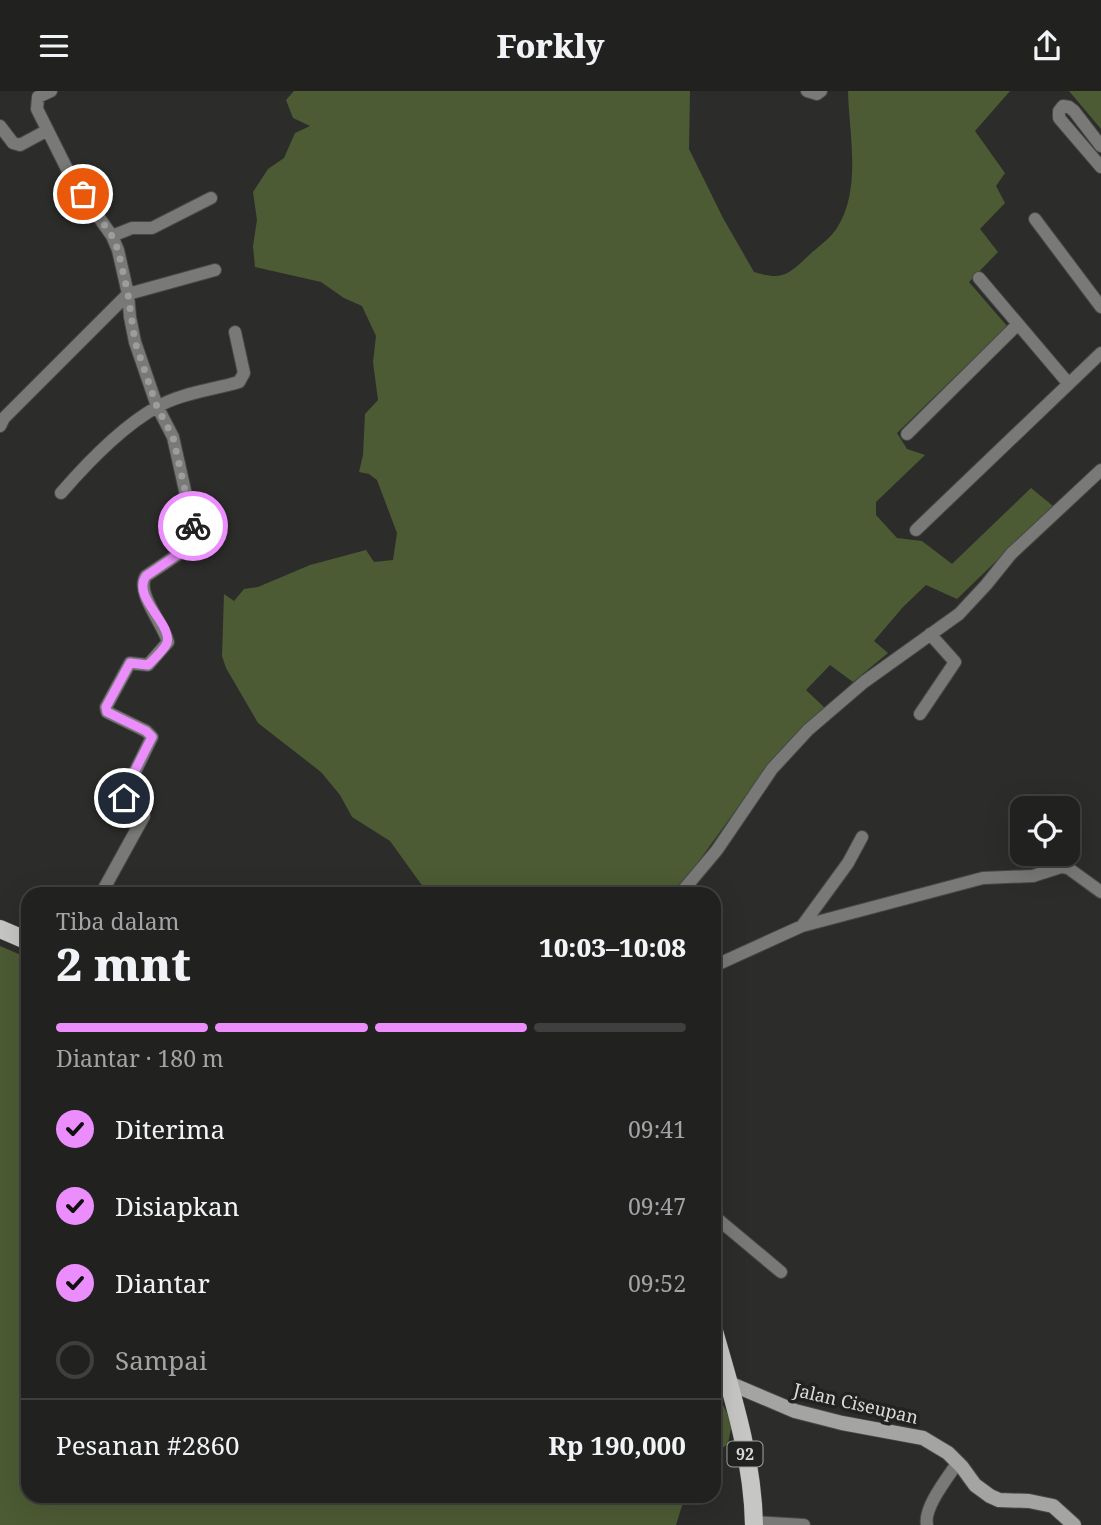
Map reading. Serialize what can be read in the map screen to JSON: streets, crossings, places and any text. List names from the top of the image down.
{
  "streets": {
    "main road": ["Jalan Ciseupan", "92"]
  },
  "crossings": [
    ["Jalan Ciseupan", "92"]
  ],
  "page": {
    "header": "Forkly",
    "heading": ["2 mnt", "Tiba dalam", "10:03–10:08"],
    "panel": ["Pesanan #2860", "Rp 190,000"],
    "bar": "Diantar · 180 m",
    "list": [
      ["Diterima", "09:41"],
      ["Disiapkan", "09:47"],
      ["Diantar", "09:52"],
      "Sampai"
    ]
  }
}
